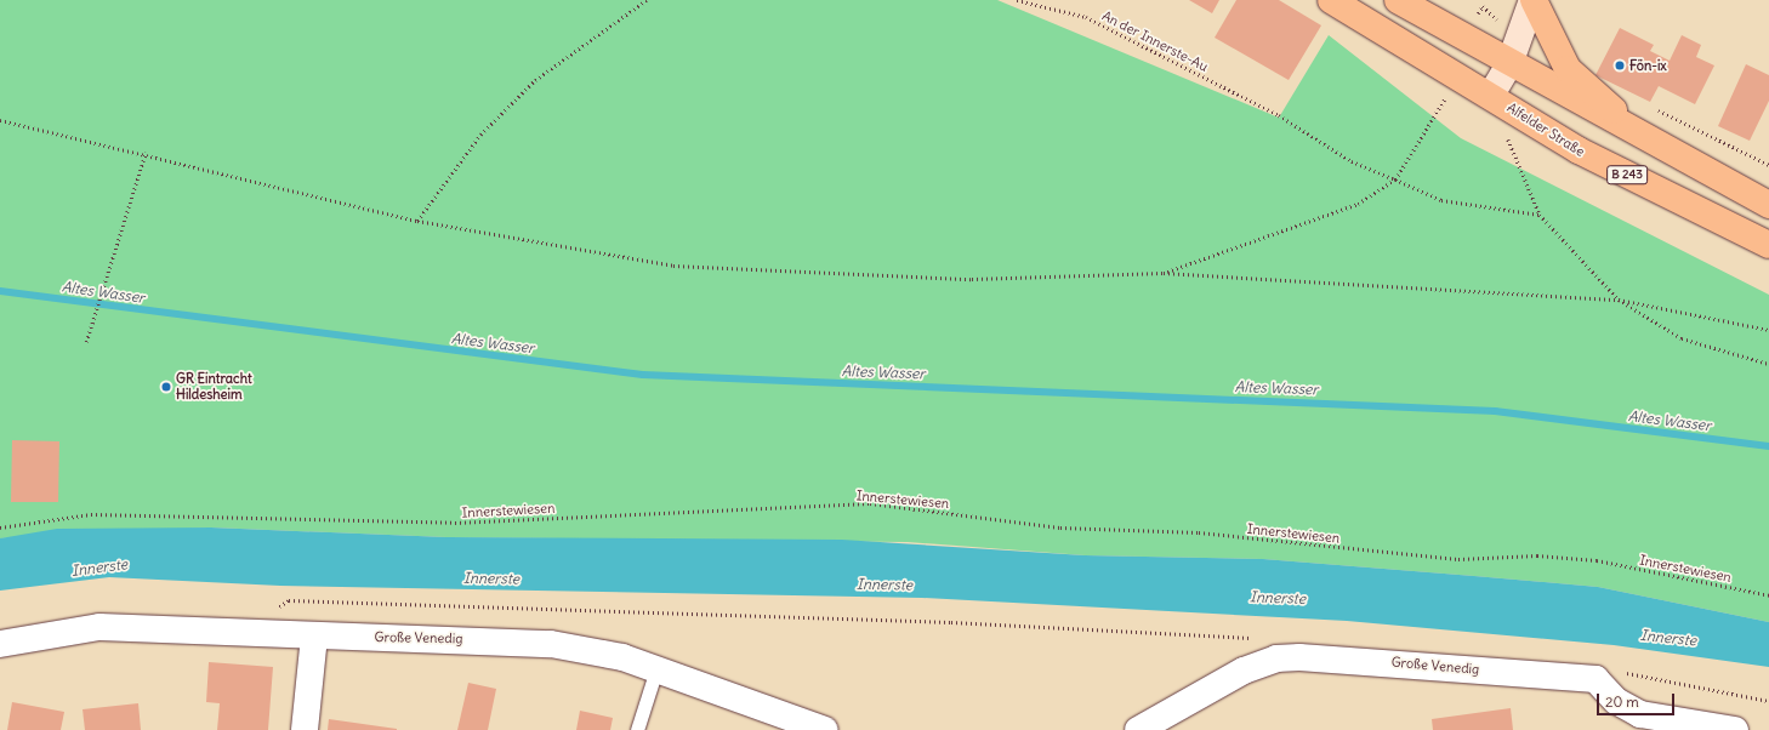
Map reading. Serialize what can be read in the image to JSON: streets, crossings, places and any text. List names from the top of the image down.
{
  "streets": {
    "main road": ["Alfelder Straße", "B 243"],
    "street": ["Große Venedig"],
    "path": ["An der Innerste-Au", "Innerstewiesen"]
  },
  "water": ["Altes Wasser", "Innerste"],
  "places": ["Fön-ix", "GR Eintracht Hildesheim"],
  "scale_bar": "20 m"
}
